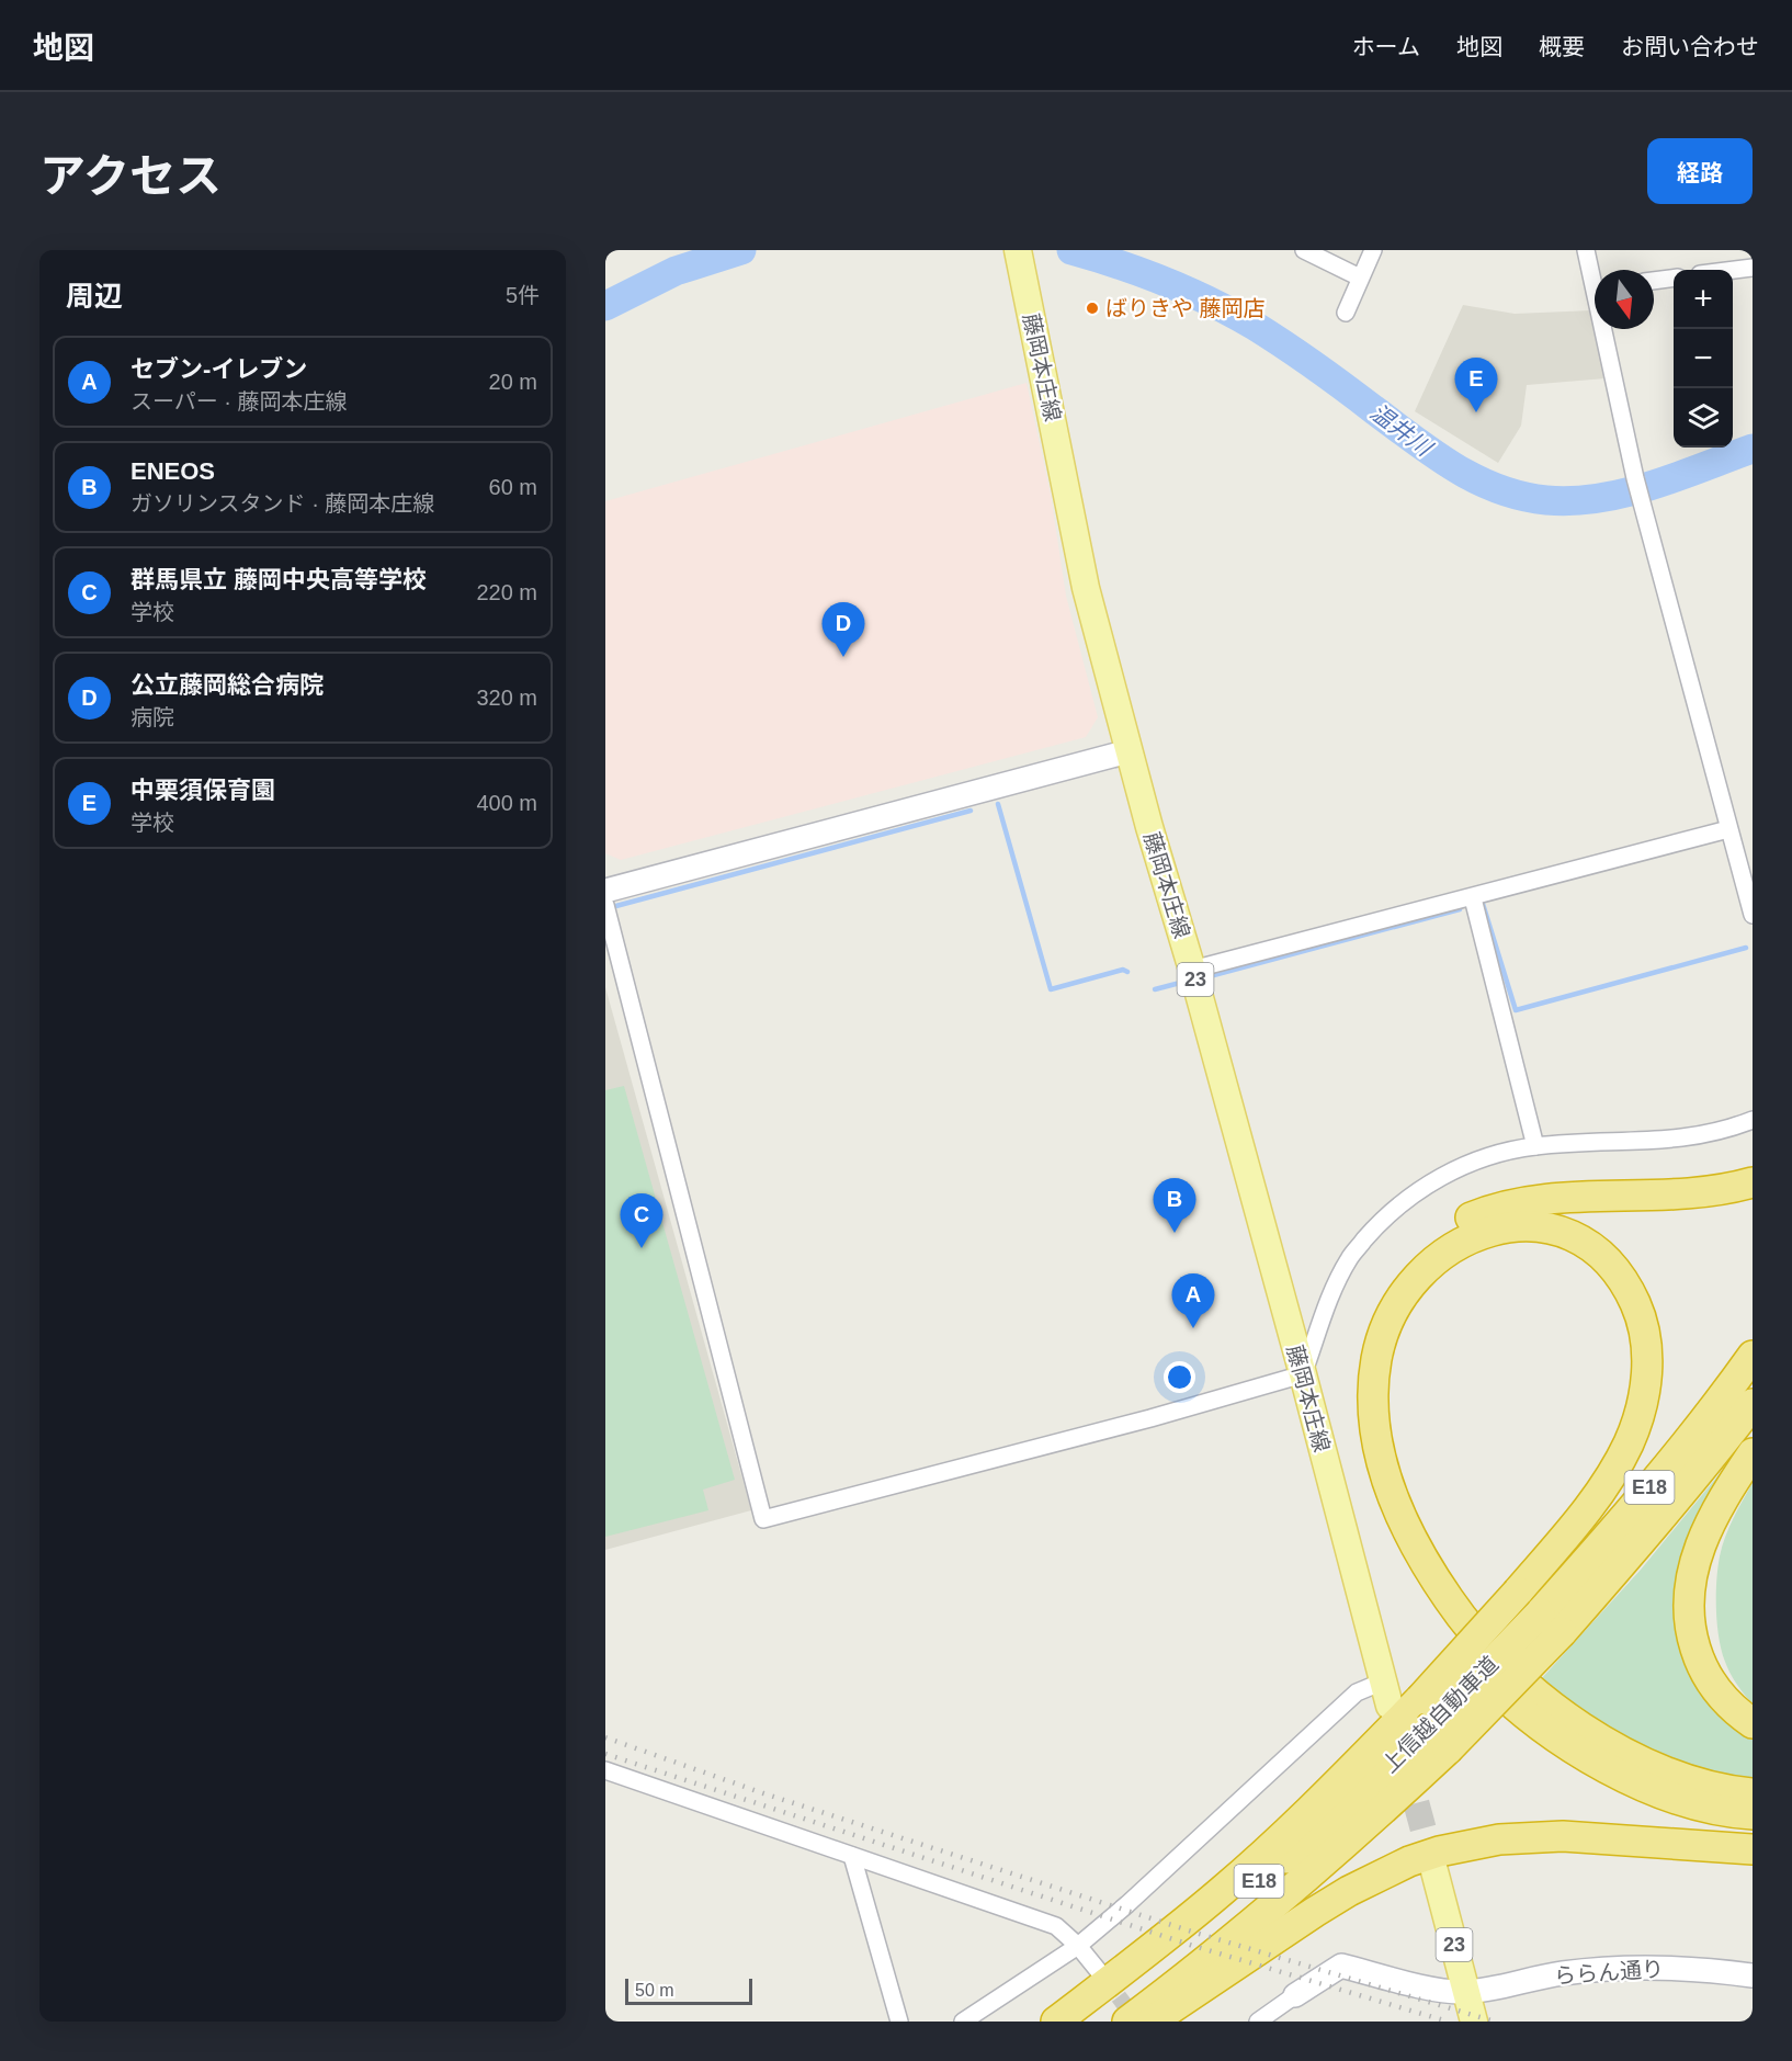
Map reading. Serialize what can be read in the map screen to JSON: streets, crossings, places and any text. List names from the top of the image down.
{
  "streets": {
    "highway": ["E18", "上信越自動車道"],
    "main road": ["藤岡本庄線", "23"],
    "street": ["ららん通り"]
  },
  "crossings": [
    ["23", "ららん通り"]
  ],
  "water": ["温井川"],
  "places": ["ばりきや 藤岡店"],
  "scale_bar": "50 m",
  "north": "bottom",
  "page": {
    "header": "地図",
    "nav": [
      "ホーム",
      "地図",
      "概要",
      "お問い合わせ"
    ],
    "title": "アクセス",
    "buttons": "経路",
    "heading": ["周辺", "5件"],
    "map_buttons": ["+", "−"],
    "list": [
      {
        "mark": "A",
        "name": "セブン-イレブン",
        "note": "スーパー · 藤岡本庄線",
        "value": "20 m"
      },
      {
        "mark": "B",
        "name": "ENEOS",
        "note": "ガソリンスタンド · 藤岡本庄線",
        "value": "60 m"
      },
      {
        "mark": "C",
        "name": "群馬県立 藤岡中央高等学校",
        "note": "学校",
        "value": "220 m"
      },
      {
        "mark": "D",
        "name": "公立藤岡総合病院",
        "note": "病院",
        "value": "320 m"
      },
      {
        "mark": "E",
        "name": "中栗須保育園",
        "note": "学校",
        "value": "400 m"
      }
    ],
    "pins": [
      "E",
      "D",
      "B",
      "C",
      "A"
    ],
    "scale": "50 m"
  }
}
